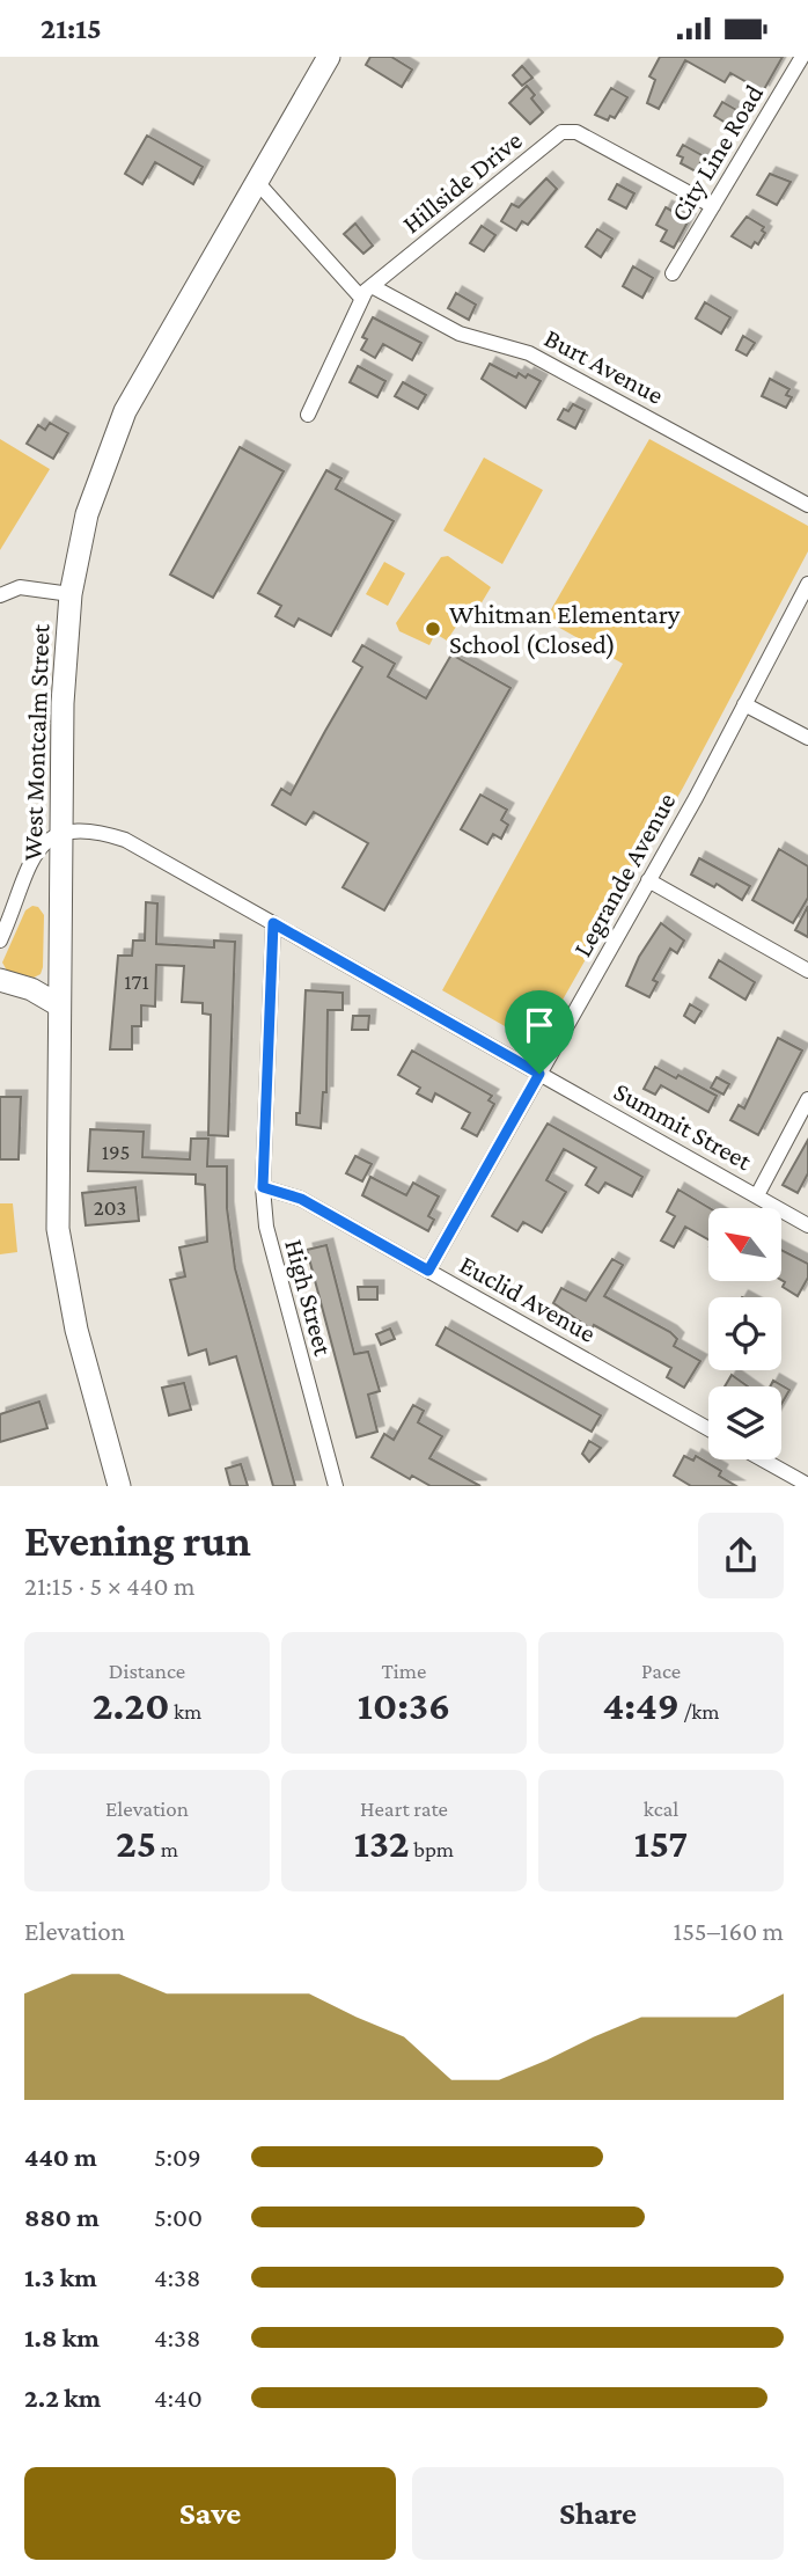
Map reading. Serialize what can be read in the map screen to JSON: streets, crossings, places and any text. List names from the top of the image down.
{
  "streets": {
    "main road": ["West Montcalm Street"],
    "street": [
      "City Line Road",
      "Hillside Drive",
      "Burt Avenue",
      "Legrande Avenue",
      "Summit Street",
      "High Street",
      "Euclid Avenue"
    ]
  },
  "crossings": [
    ["City Line Road", "Hillside Drive"],
    ["Hillside Drive", "Burt Avenue"],
    ["West Montcalm Street", "Summit Street"],
    ["Legrande Avenue", "Summit Street"],
    ["Legrande Avenue", "Euclid Avenue"],
    ["Summit Street", "High Street"],
    ["High Street", "Euclid Avenue"]
  ],
  "places": ["Whitman Elementary School (Closed)"],
  "house_numbers": ["171", "195", "203"],
  "north": "top left",
  "page": {
    "status": "21:15",
    "heading": ["Evening run", "21:15 · 5 × 440 m"],
    "stats": [
      ["Distance", "2.20 km"],
      ["Time", "10:36"],
      ["Pace", "4:49 /km"],
      ["Elevation", "25 m"],
      ["Heart rate", "132 bpm"],
      ["kcal", "157"]
    ],
    "chart": ["Elevation", "155–160 m"],
    "list": [
      {
        "name": "440 m",
        "note": "5:09"
      },
      {
        "name": "880 m",
        "note": "5:00"
      },
      {
        "name": "1.3 km",
        "note": "4:38"
      },
      {
        "name": "1.8 km",
        "note": "4:38"
      },
      {
        "name": "2.2 km",
        "note": "4:40"
      }
    ],
    "buttons": ["Save", "Share"]
  }
}
